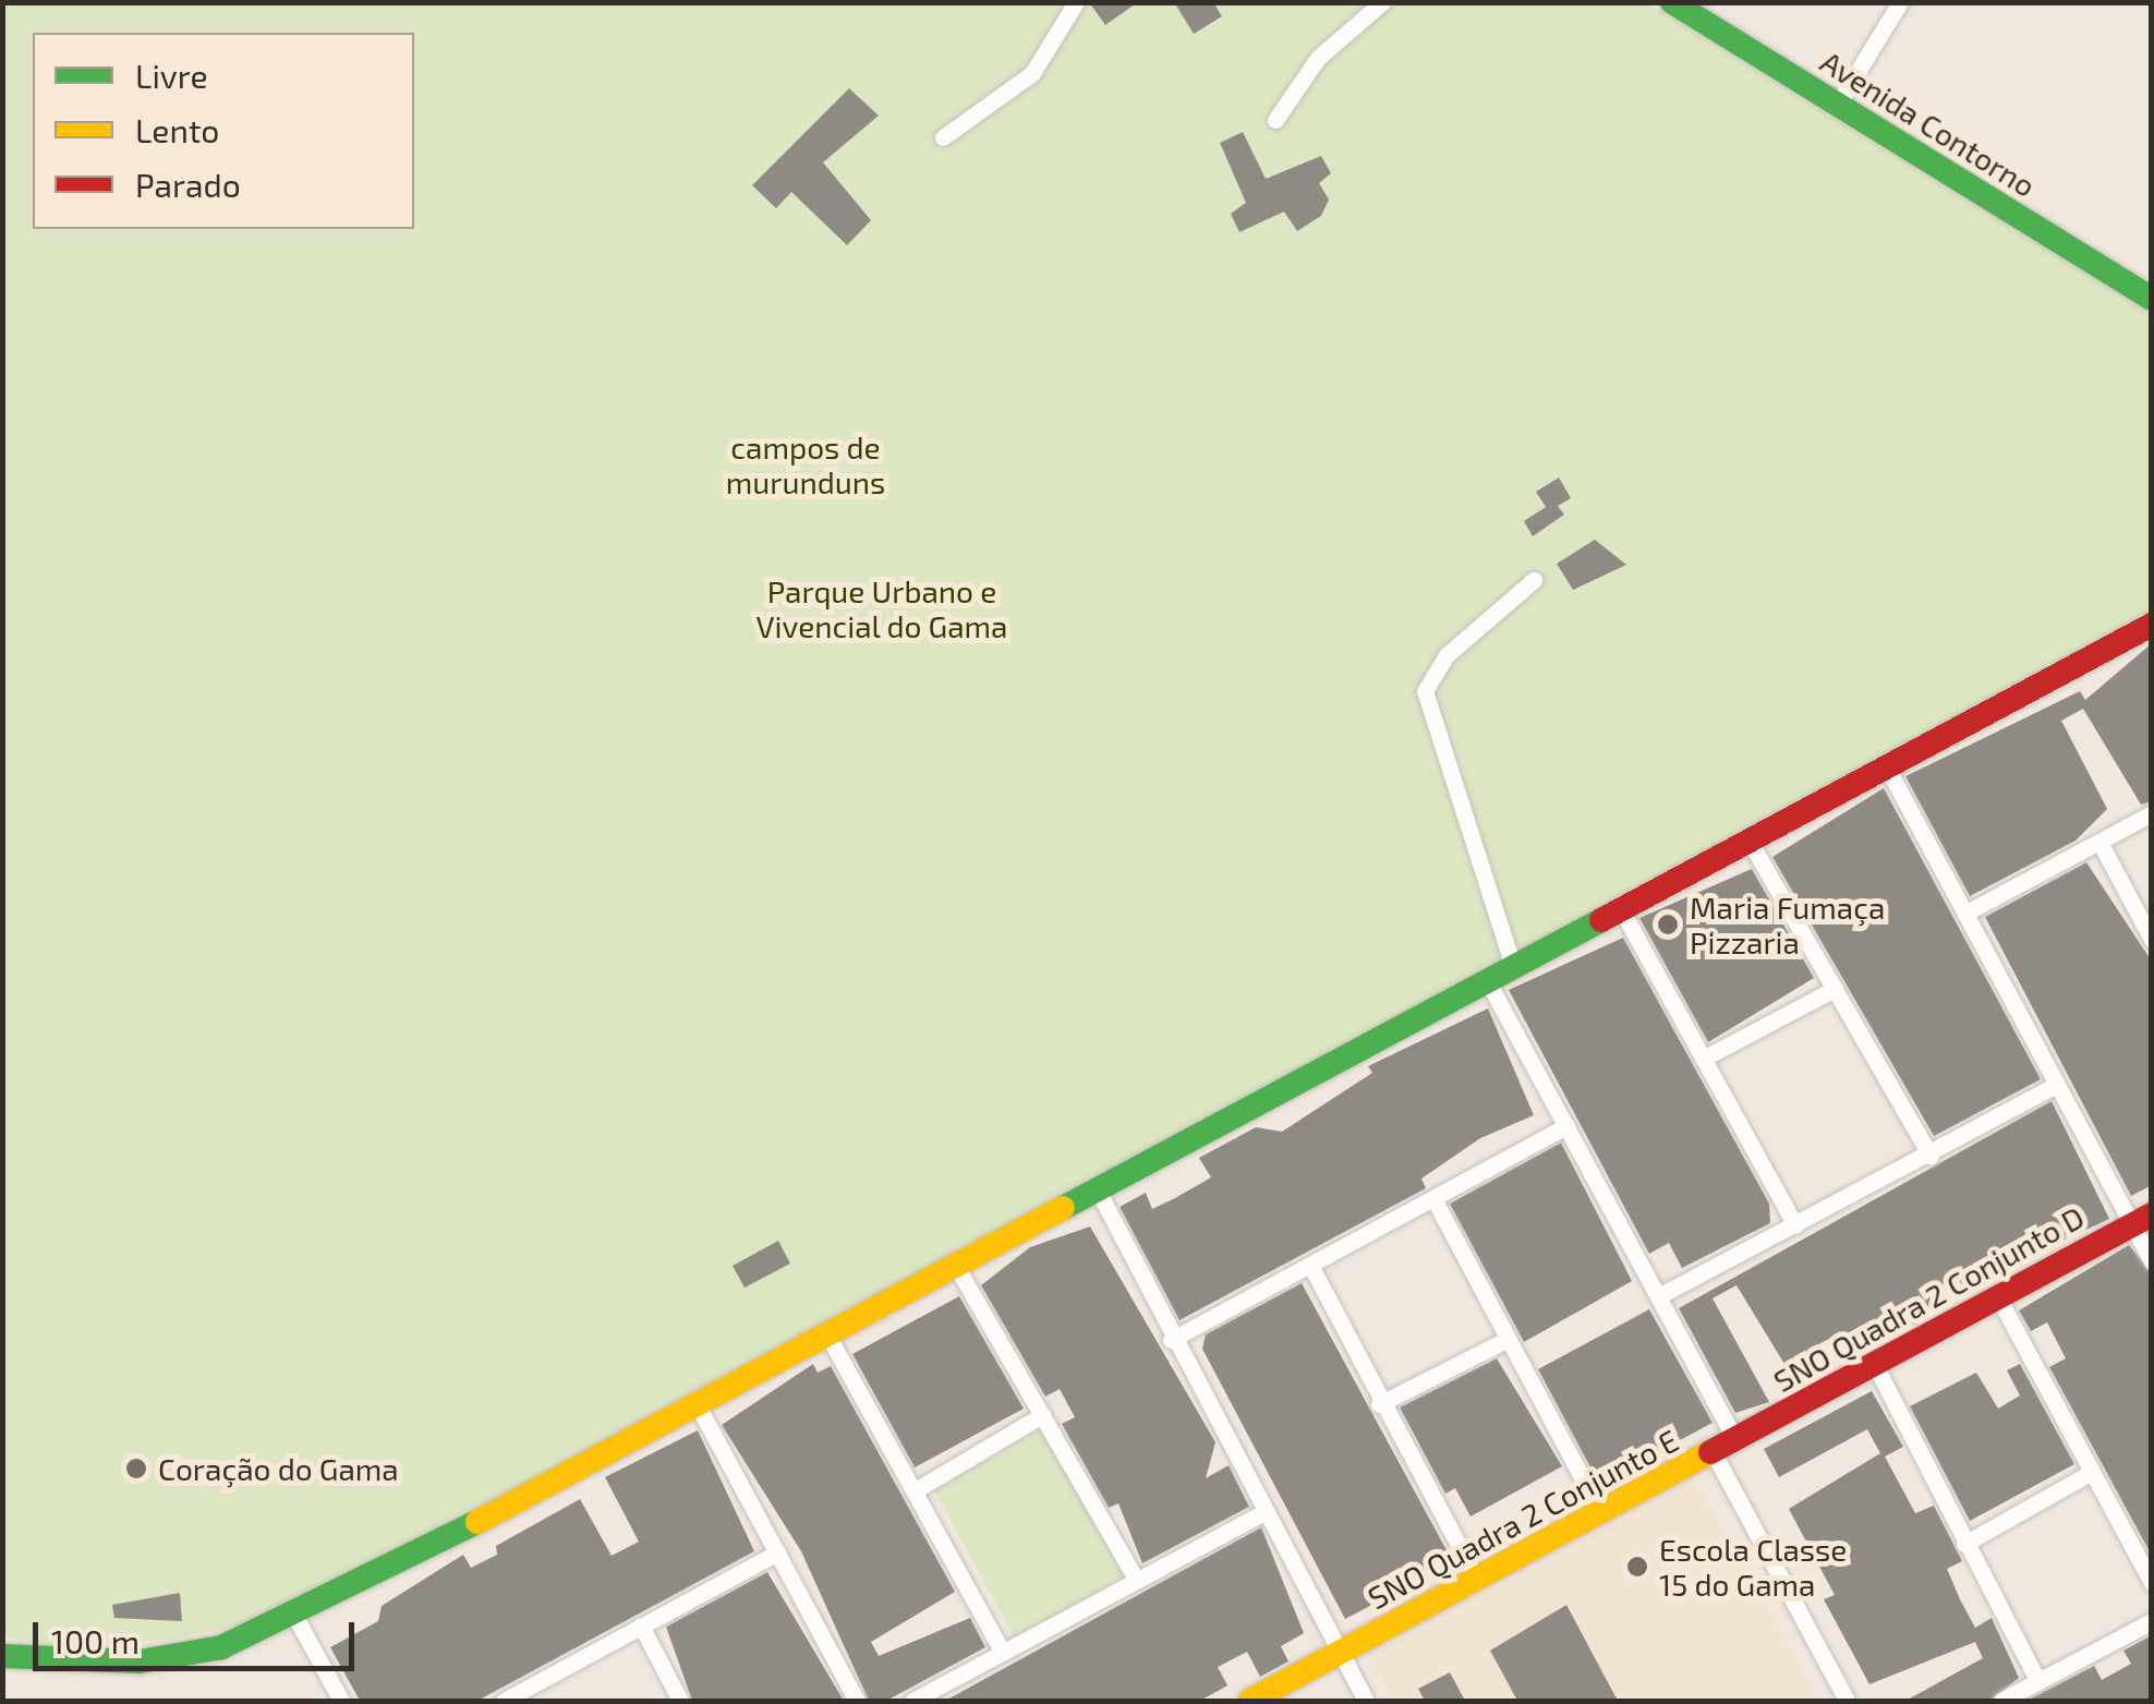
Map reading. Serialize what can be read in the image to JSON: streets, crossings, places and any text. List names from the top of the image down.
{
  "streets": {
    "street": ["Avenida Contorno", "SNO Quadra 2 Conjunto D", "SNO Quadra 2 Conjunto E"]
  },
  "crossings": [
    ["SNO Quadra 2 Conjunto D", "SNO Quadra 2 Conjunto E"]
  ],
  "parks": ["campos de murunduns", "Parque Urbano e Vivencial do Gama"],
  "places": ["Maria Fumaça Pizzaria", "Coração do Gama", "Escola Classe 15 do Gama"],
  "legend": ["Livre", "Lento", "Parado"],
  "scale_bar": "100 m"
}
